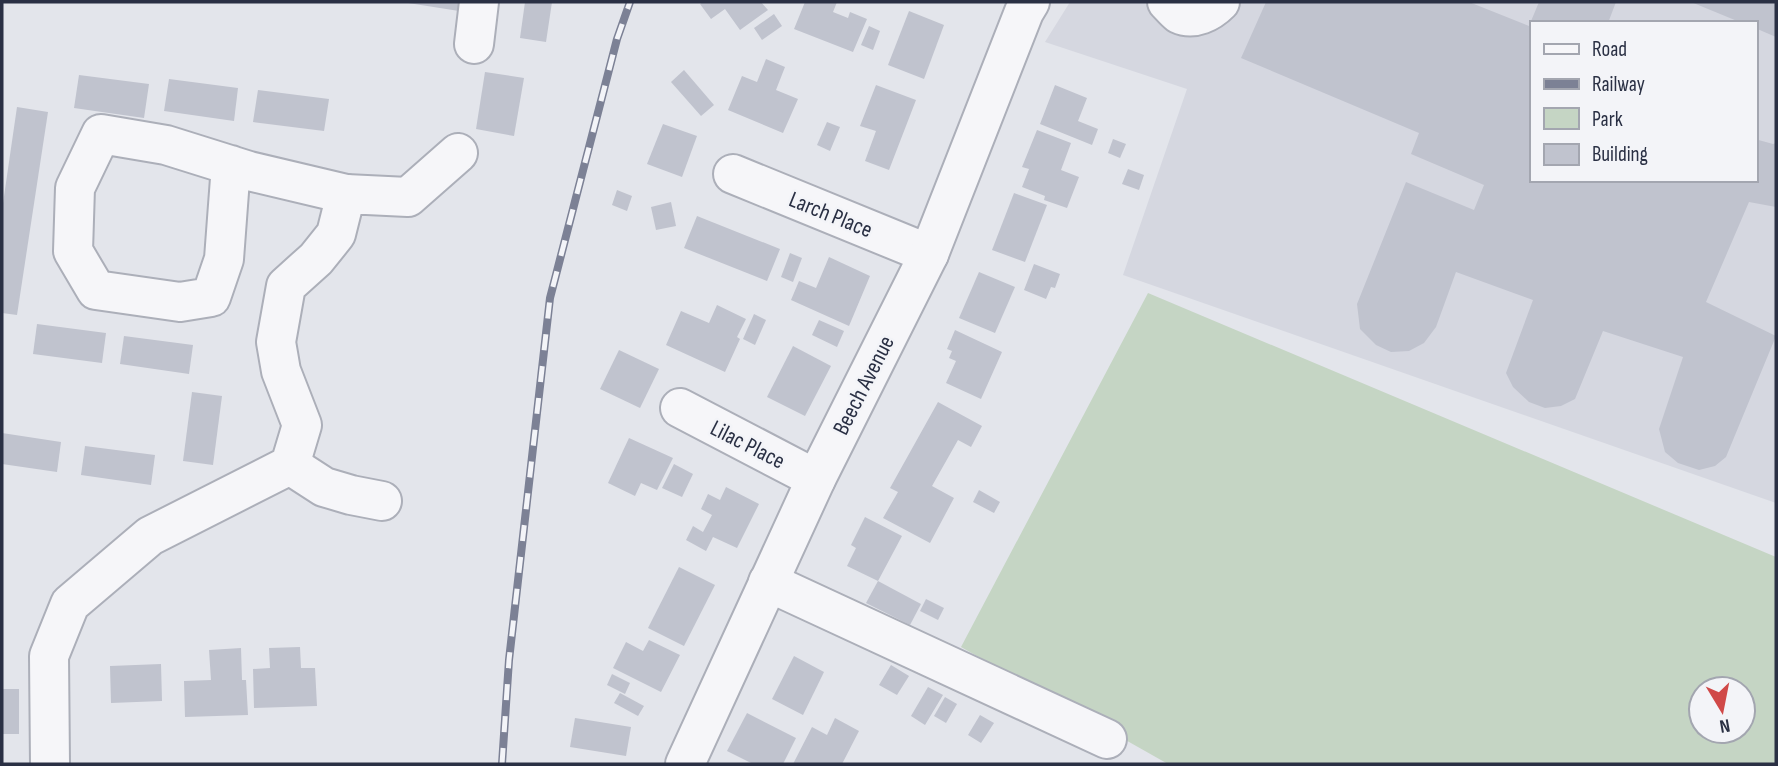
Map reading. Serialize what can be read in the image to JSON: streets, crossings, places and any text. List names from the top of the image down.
{
  "streets": {
    "street": ["Larch Place", "Beech Avenue", "Lilac Place"]
  },
  "crossings": [
    ["Larch Place", "Beech Avenue"],
    ["Beech Avenue", "Lilac Place"]
  ],
  "legend": [
    "Road",
    "Railway",
    "Park",
    "Building"
  ],
  "north": "bottom"
}
